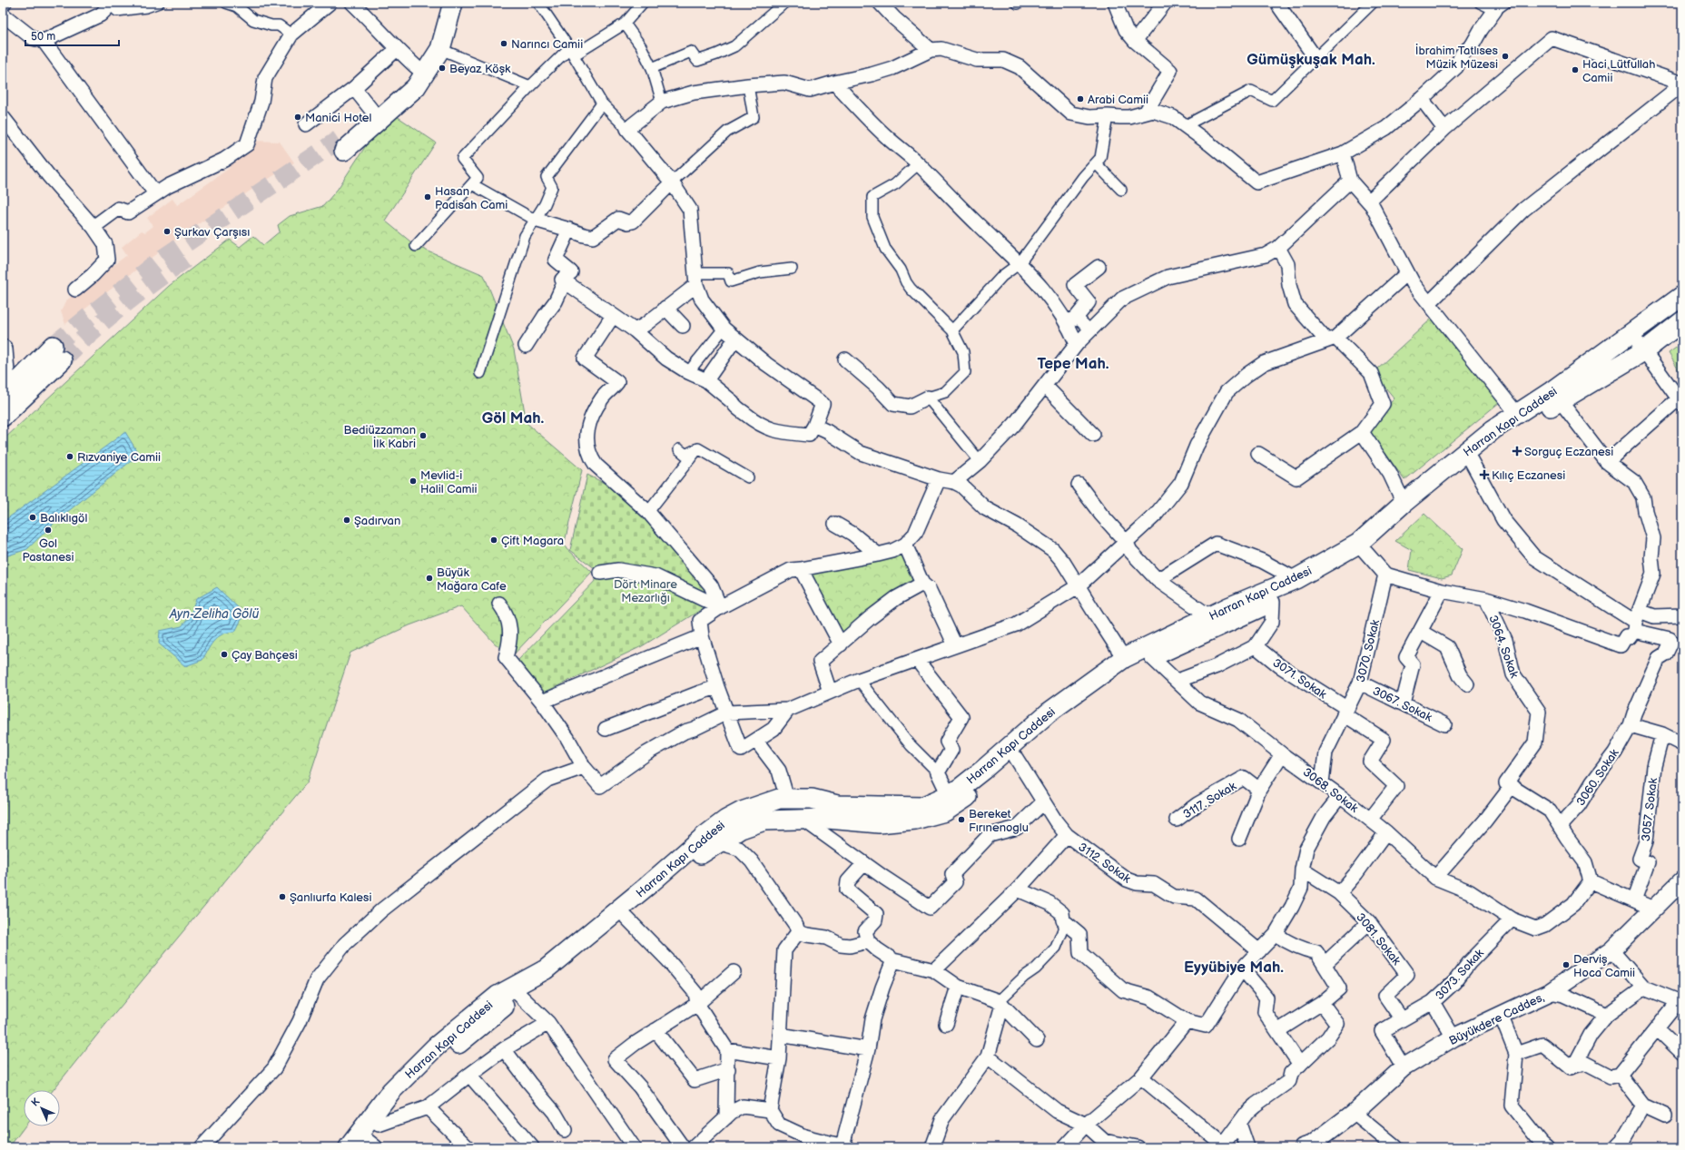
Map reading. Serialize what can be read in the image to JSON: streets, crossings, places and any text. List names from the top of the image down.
{
  "streets": {
    "main road": ["Harran Kapı Caddesi"],
    "street": [
      "3064. Sokak",
      "3070. Sokak",
      "3071. Sokak",
      "3067. Sokak",
      "3060. Sokak",
      "3068. Sokak",
      "3117. Sokak",
      "3057. Sokak",
      "3112. Sokak",
      "3081. Sokak",
      "3073. Sokak",
      "Büyükdere Caddes,"
    ]
  },
  "crossings": [
    ["Harran Kapı Caddesi", "3068. Sokak"],
    ["Harran Kapı Caddesi", "3112. Sokak"],
    ["3064. Sokak", "3070. Sokak"],
    ["3064. Sokak", "3068. Sokak"],
    ["3070. Sokak", "3071. Sokak"],
    ["3070. Sokak", "3067. Sokak"],
    ["3070. Sokak", "3068. Sokak"],
    ["3071. Sokak", "3068. Sokak"],
    ["3068. Sokak", "3073. Sokak"],
    ["3081. Sokak", "3073. Sokak"],
    ["3073. Sokak", "Büyükdere Caddes,"]
  ],
  "districts": [
    "Gümüşkuşak Mah.",
    "Tepe Mah.",
    "Göl Mah.",
    "Eyyübiye Mah."
  ],
  "water": ["Ayn-Zeliha Gölü"],
  "parks": ["Dört Minare Mezarlığı"],
  "places": {
    "other": [
      "Narıncı Camii",
      "İbrahim Tatlıses Müzik Müzesi",
      "Beyaz Köşk",
      "Haci Lütfullah Camii",
      "Arabi Camii",
      "Manici Hotel",
      "Hasan Padisah Cami",
      "Şurkav Çarşısı",
      "Bediüzzaman İlk Kabri",
      "Rızvaniye Camii",
      "Mevlid-i Halil Camii",
      "Balıklıgöl",
      "Şadırvan",
      "Gol Pastanesi",
      "Çift Magara",
      "Büyük Mağara Cafe",
      "Çay Bahçesi",
      "Bereket Fırınenoglu",
      "Şanlıurfa Kalesi",
      "Derviş Hoca Camii"
    ],
    "health": ["Sorguç Eczanesi", "Kılıç Eczanesi"]
  },
  "scale_bar": "50 m",
  "north": "top left"
}
